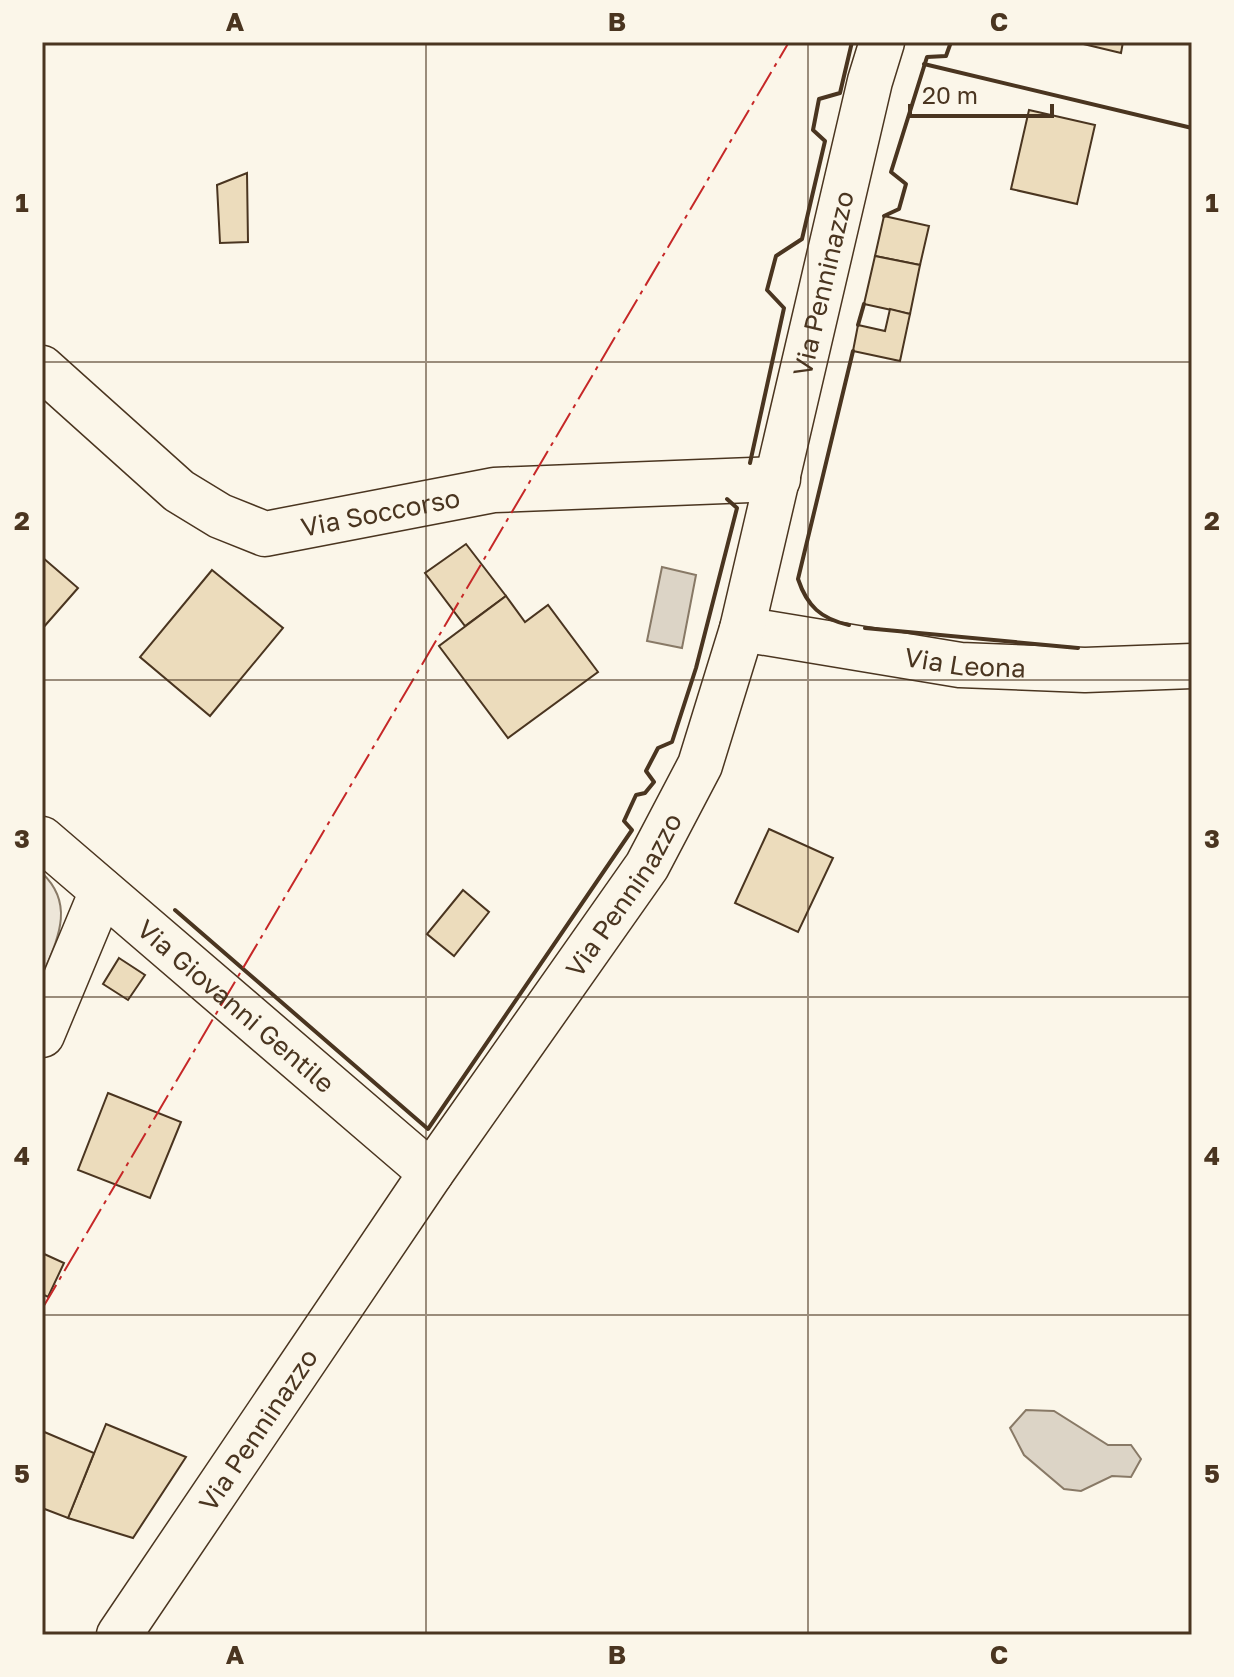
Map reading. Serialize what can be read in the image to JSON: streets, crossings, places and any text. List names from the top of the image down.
{
  "streets": {
    "street": [
      "Via Penninazzo",
      "Via Soccorso",
      "Via Leona",
      "Via Giovanni Gentile"
    ]
  },
  "crossings": [
    ["Via Penninazzo", "Via Soccorso"],
    ["Via Penninazzo", "Via Leona"],
    ["Via Penninazzo", "Via Giovanni Gentile"]
  ],
  "scale_bar": "20 m",
  "grid": {
    "columns": ["A", "B", "C"],
    "rows": [
      "1",
      "2",
      "3",
      "4",
      "5"
    ]
  }
}
